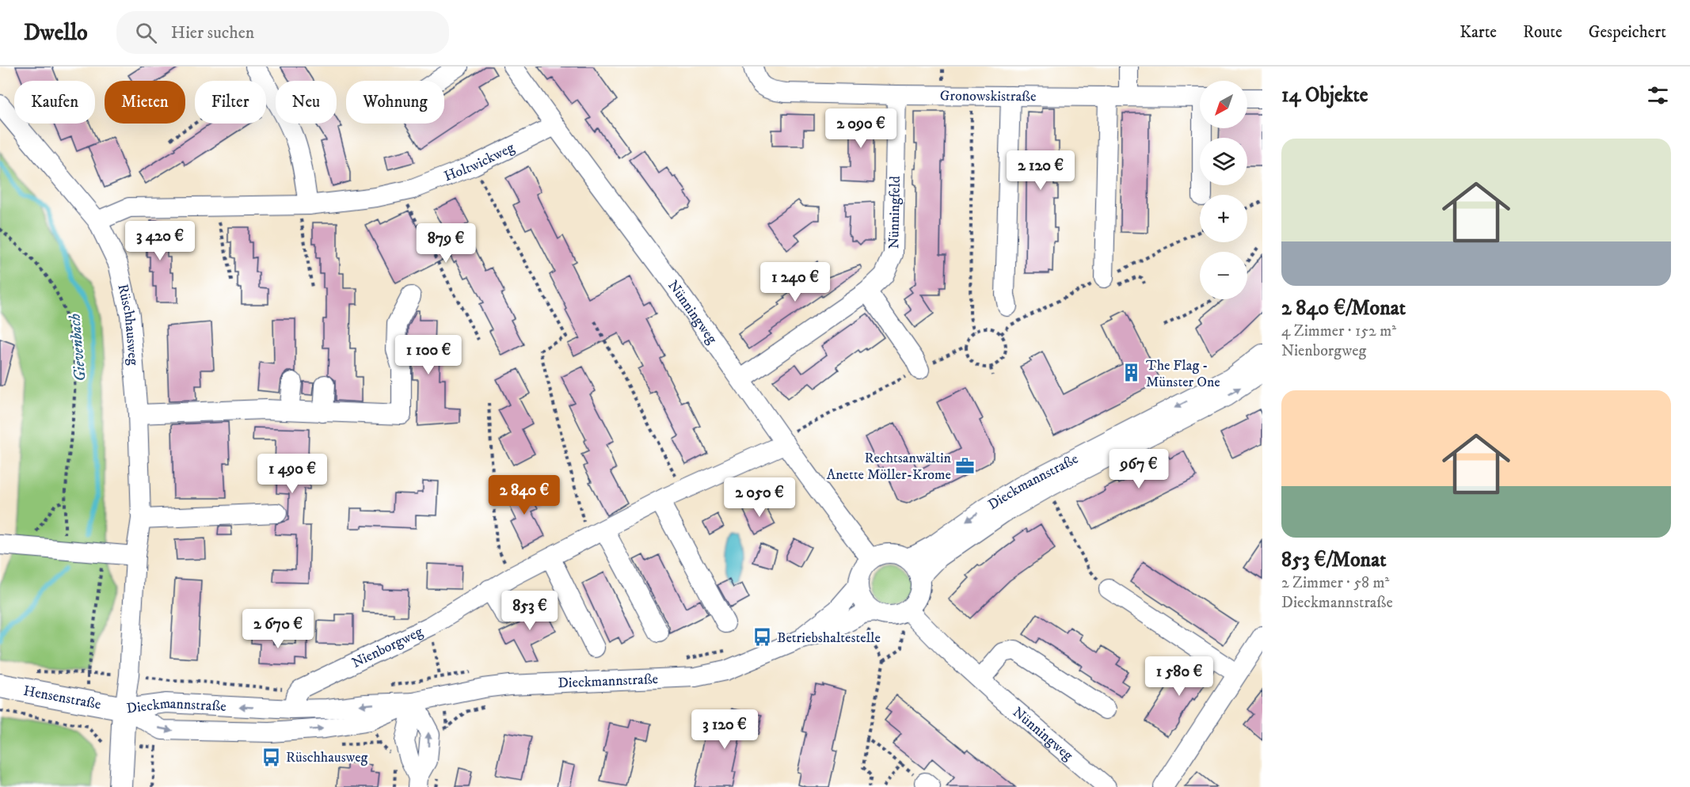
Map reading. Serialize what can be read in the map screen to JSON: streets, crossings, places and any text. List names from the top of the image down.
{
  "streets": {
    "main road": ["Rüschhausweg", "Hensenstraße"],
    "street": [
      "Gronowskistraße",
      "Holtwickweg",
      "Nünningfeld",
      "Nünningweg",
      "Dieckmannstraße",
      "Nienborgweg"
    ]
  },
  "crossings": [
    ["Gronowskistraße", "Nünningfeld"],
    ["Holtwickweg", "Nünningweg"],
    ["Holtwickweg", "Rüschhausweg"],
    ["Nünningfeld", "Nünningweg"],
    ["Nünningweg", "Dieckmannstraße"],
    ["Nünningweg", "Nienborgweg"],
    ["Rüschhausweg", "Dieckmannstraße"],
    ["Rüschhausweg", "Hensenstraße"],
    ["Dieckmannstraße", "Nienborgweg"],
    ["Dieckmannstraße", "Hensenstraße"]
  ],
  "water": ["Gievenbach"],
  "places": {
    "building": ["The Flag - Münster One"],
    "office": ["Rechtsanwältin Anette Möller-Krome"],
    "bus stop": ["Betriebshaltestelle", "Rüschhausweg"]
  },
  "north": "bottom left",
  "page": {
    "header": "Dwello",
    "search": "Hier suchen",
    "nav": ["Karte", "Route", "Gespeichert"],
    "heading": "14 Objekte",
    "map_buttons": ["+", "−"],
    "chip": [
      "Kaufen",
      "Mieten",
      "Filter",
      "Neu",
      "Wohnung"
    ],
    "price": [
      "2 090 €",
      "2 120 €",
      "3 420 €",
      "879 €",
      "1 240 €",
      "1 100 €",
      "967 €",
      "1 490 €",
      "2 840 €",
      "2 050 €",
      "853 €",
      "2 670 €",
      "1 580 €",
      "3 120 €"
    ],
    "list": [
      {
        "name": "2 840 €/Monat",
        "note": "4 Zimmer · 152 m² · Nienborgweg"
      },
      {
        "name": "853 €/Monat",
        "note": "2 Zimmer · 58 m² · Dieckmannstraße"
      }
    ]
  }
}
